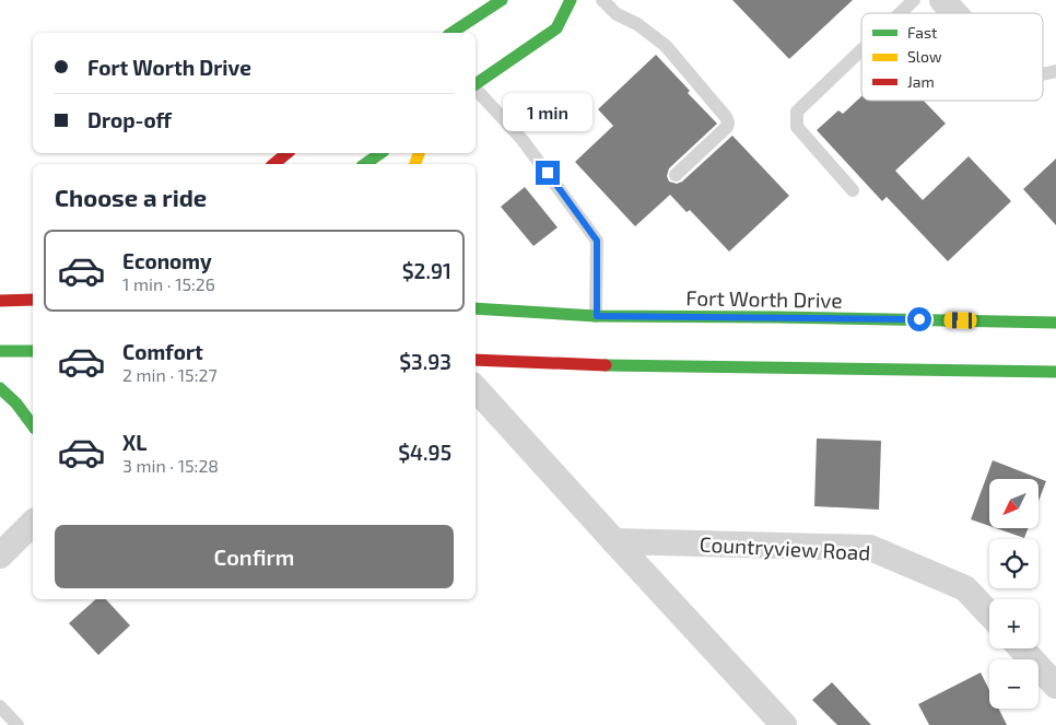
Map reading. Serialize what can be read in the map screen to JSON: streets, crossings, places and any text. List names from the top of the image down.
{
  "streets": {
    "main road": ["Fort Worth Drive"],
    "street": ["Countryview Road"]
  },
  "legend": ["Fast", "Slow", "Jam"],
  "north": "bottom left",
  "page": {
    "banner": ["Fort Worth Drive", "Drop-off"],
    "bubble": "1 min",
    "heading": "Choose a ride",
    "list": [
      {
        "name": "Economy",
        "note": "1 min · 15:26",
        "value": "$2.91"
      },
      {
        "name": "Comfort",
        "note": "2 min · 15:27",
        "value": "$3.93"
      },
      {
        "name": "XL",
        "note": "3 min · 15:28",
        "value": "$4.95"
      }
    ],
    "map_buttons": ["+", "−"],
    "buttons": "Confirm"
  }
}
